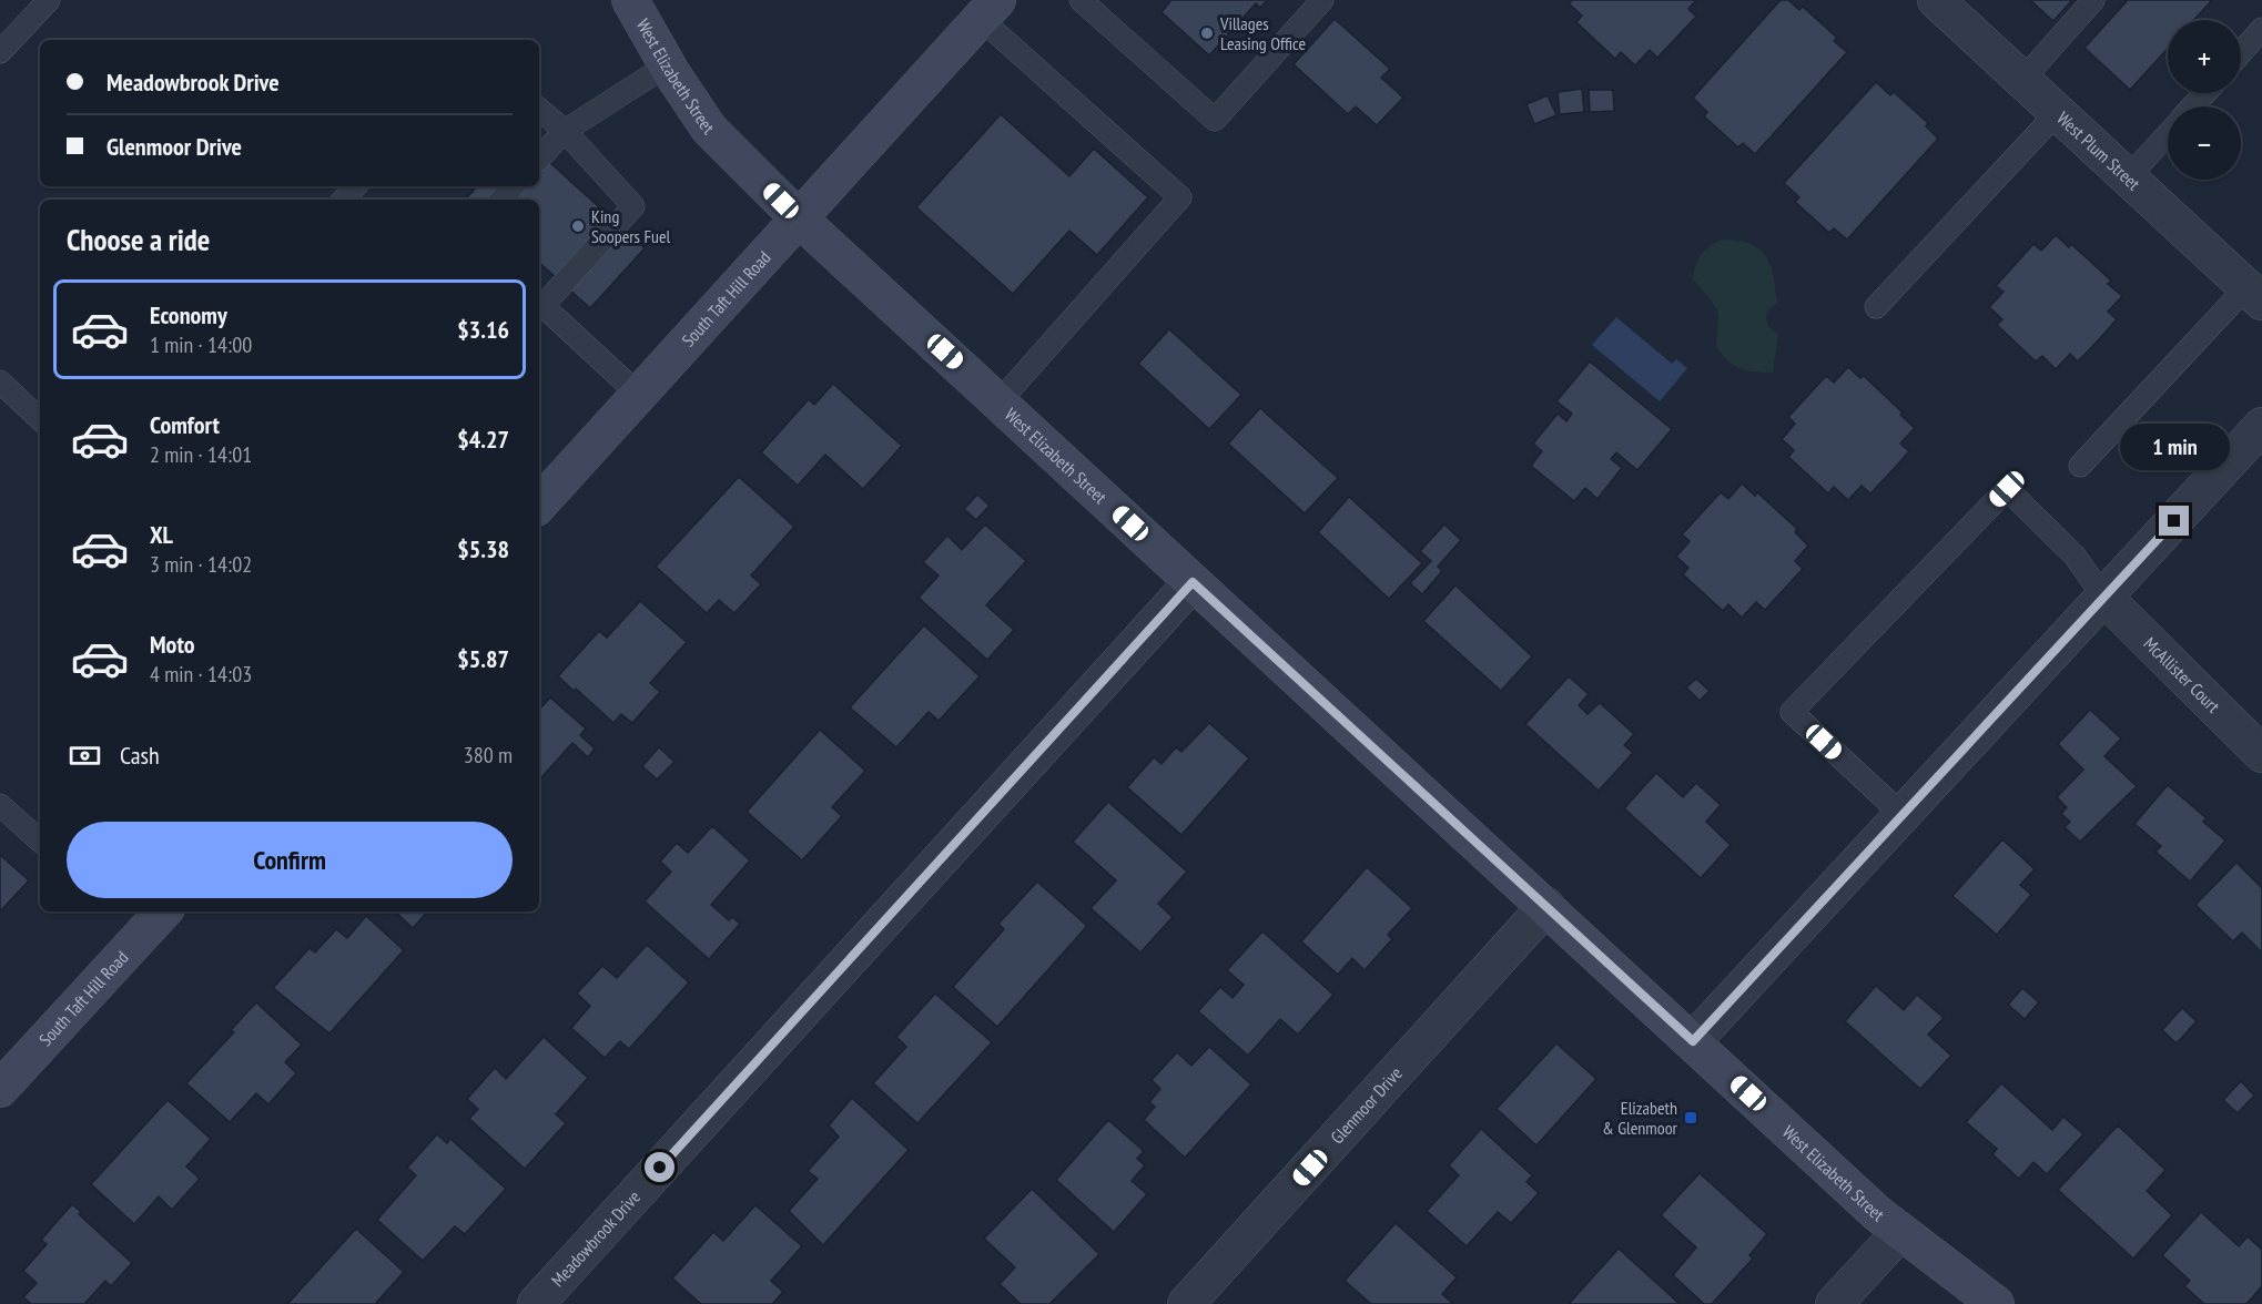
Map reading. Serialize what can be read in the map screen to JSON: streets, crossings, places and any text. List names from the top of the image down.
{
  "streets": {
    "main road": ["West Elizabeth Street", "South Taft Hill Road"],
    "street": [
      "West Plum Street",
      "McAllister Court",
      "Glenmoor Drive",
      "Meadowbrook Drive"
    ]
  },
  "crossings": [
    ["West Elizabeth Street", "South Taft Hill Road"],
    ["West Elizabeth Street", "Glenmoor Drive"],
    ["West Elizabeth Street", "Meadowbrook Drive"]
  ],
  "places": {
    "other": ["Villages Leasing Office", "King Soopers Fuel"],
    "transit": ["Elizabeth & Glenmoor"]
  },
  "page": {
    "map_buttons": ["+", "−"],
    "banner": ["Meadowbrook Drive", "Glenmoor Drive"],
    "heading": "Choose a ride",
    "list": [
      {
        "name": "Economy",
        "note": "1 min · 14:00",
        "value": "$3.16"
      },
      {
        "name": "Comfort",
        "note": "2 min · 14:01",
        "value": "$4.27"
      },
      {
        "name": "XL",
        "note": "3 min · 14:02",
        "value": "$5.38"
      },
      {
        "name": "Moto",
        "note": "4 min · 14:03",
        "value": "$5.87"
      }
    ],
    "bubble": "1 min",
    "pay": ["Cash", "380 m"],
    "buttons": "Confirm"
  }
}
